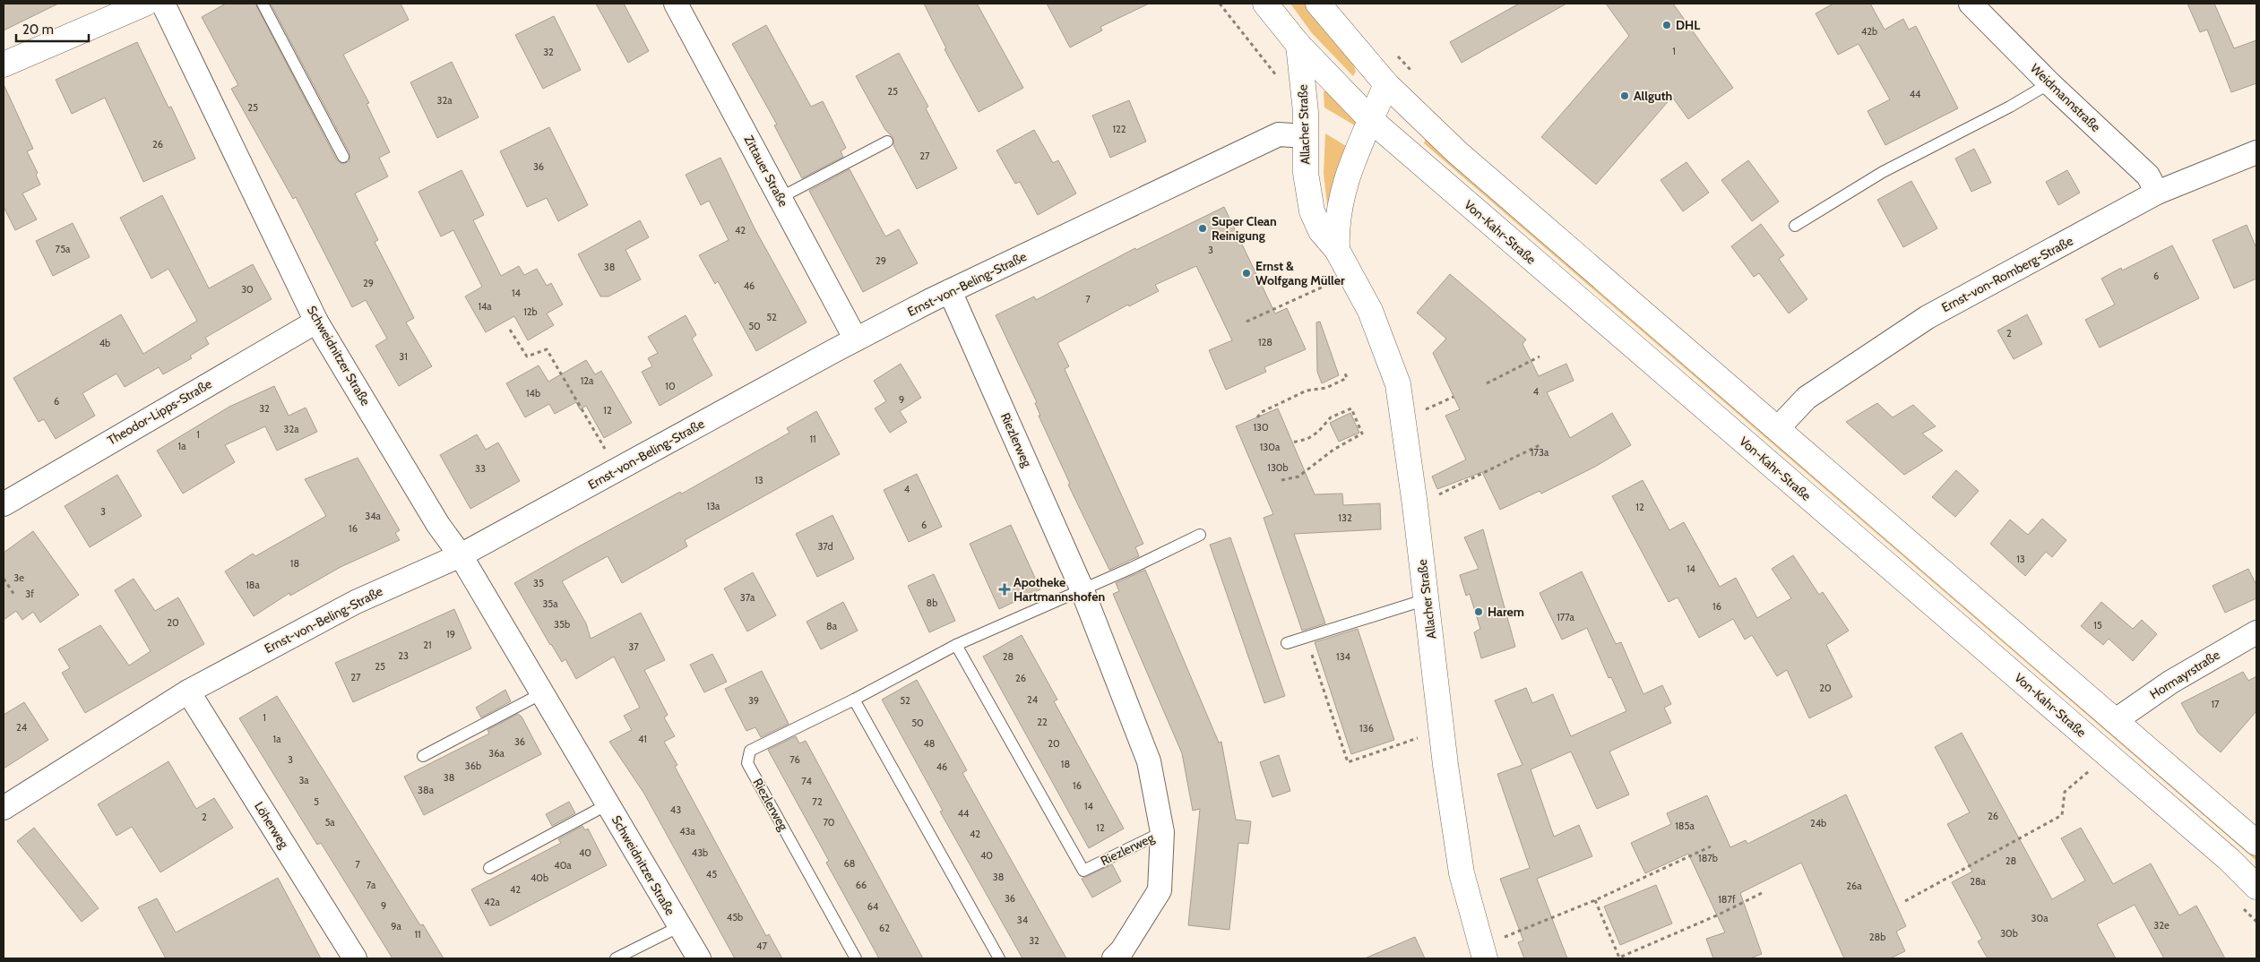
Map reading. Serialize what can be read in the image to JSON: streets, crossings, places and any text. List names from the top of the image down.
{
  "streets": {
    "main road": ["Allacher Straße", "Von-Kahr-Straße"],
    "street": [
      "Weidmannstraße",
      "Zittauer Straße",
      "Ernst-von-Romberg-Straße",
      "Ernst-von-Beling-Straße",
      "Schweidnitzer Straße",
      "Theodor-Lipps-Straße",
      "Riezlerweg",
      "Hormayrstraße",
      "Löherweg"
    ]
  },
  "crossings": [
    ["Weidmannstraße", "Ernst-von-Romberg-Straße"],
    ["Allacher Straße", "Von-Kahr-Straße"],
    ["Allacher Straße", "Ernst-von-Beling-Straße"],
    ["Zittauer Straße", "Ernst-von-Beling-Straße"],
    ["Ernst-von-Beling-Straße", "Schweidnitzer Straße"],
    ["Ernst-von-Beling-Straße", "Riezlerweg"],
    ["Ernst-von-Beling-Straße", "Löherweg"],
    ["Schweidnitzer Straße", "Theodor-Lipps-Straße"]
  ],
  "places": {
    "other": [
      "DHL",
      "Allguth",
      "Super Clean Reinigung",
      "Ernst & Wolfgang Müller",
      "Harem"
    ],
    "health": ["Apotheke Hartmannshofen"]
  },
  "house_numbers": [
    "42b",
    "1",
    "32",
    "25",
    "44",
    "32a",
    "25",
    "122",
    "26",
    "27",
    "36",
    "42",
    "75a",
    "3",
    "29",
    "38",
    "6",
    "29",
    "46",
    "30",
    "14",
    "7",
    "14a",
    "12b",
    "52",
    "50",
    "2",
    "128",
    "4b",
    "31",
    "12a",
    "10",
    "4",
    "14b",
    "9",
    "6",
    "32",
    "12",
    "130",
    "32a",
    "1",
    "11",
    "1a",
    "130a",
    "173a",
    "130b",
    "33",
    "13",
    "4",
    "13a",
    "12",
    "3",
    "34a",
    "132",
    "6",
    "16",
    "37d",
    "13",
    "18",
    "14",
    "3e",
    "35",
    "18a",
    "3f",
    "37a",
    "8b",
    "35a",
    "16",
    "177a",
    "20",
    "35b",
    "15",
    "8a",
    "19",
    "21",
    "37",
    "23",
    "28",
    "134",
    "25",
    "27",
    "26",
    "20",
    "24",
    "39",
    "52",
    "17",
    "1",
    "22",
    "50",
    "24",
    "136",
    "1a",
    "41",
    "36",
    "48",
    "20",
    "36a",
    "3",
    "76",
    "18",
    "36b",
    "46",
    "38",
    "3a",
    "74",
    "16",
    "38a",
    "5",
    "72",
    "14",
    "43",
    "44",
    "26",
    "2",
    "5a",
    "70",
    "24b",
    "185a",
    "12",
    "43a",
    "42",
    "40",
    "43b",
    "40",
    "187b",
    "28",
    "68",
    "7",
    "40a",
    "45",
    "38",
    "40b",
    "28a",
    "7a",
    "66",
    "26a",
    "42",
    "36",
    "187f",
    "42a",
    "9",
    "64",
    "45b",
    "30a",
    "34",
    "32e",
    "9a",
    "62",
    "30b",
    "11",
    "28b",
    "32",
    "47"
  ],
  "scale_bar": "20 m"
}
